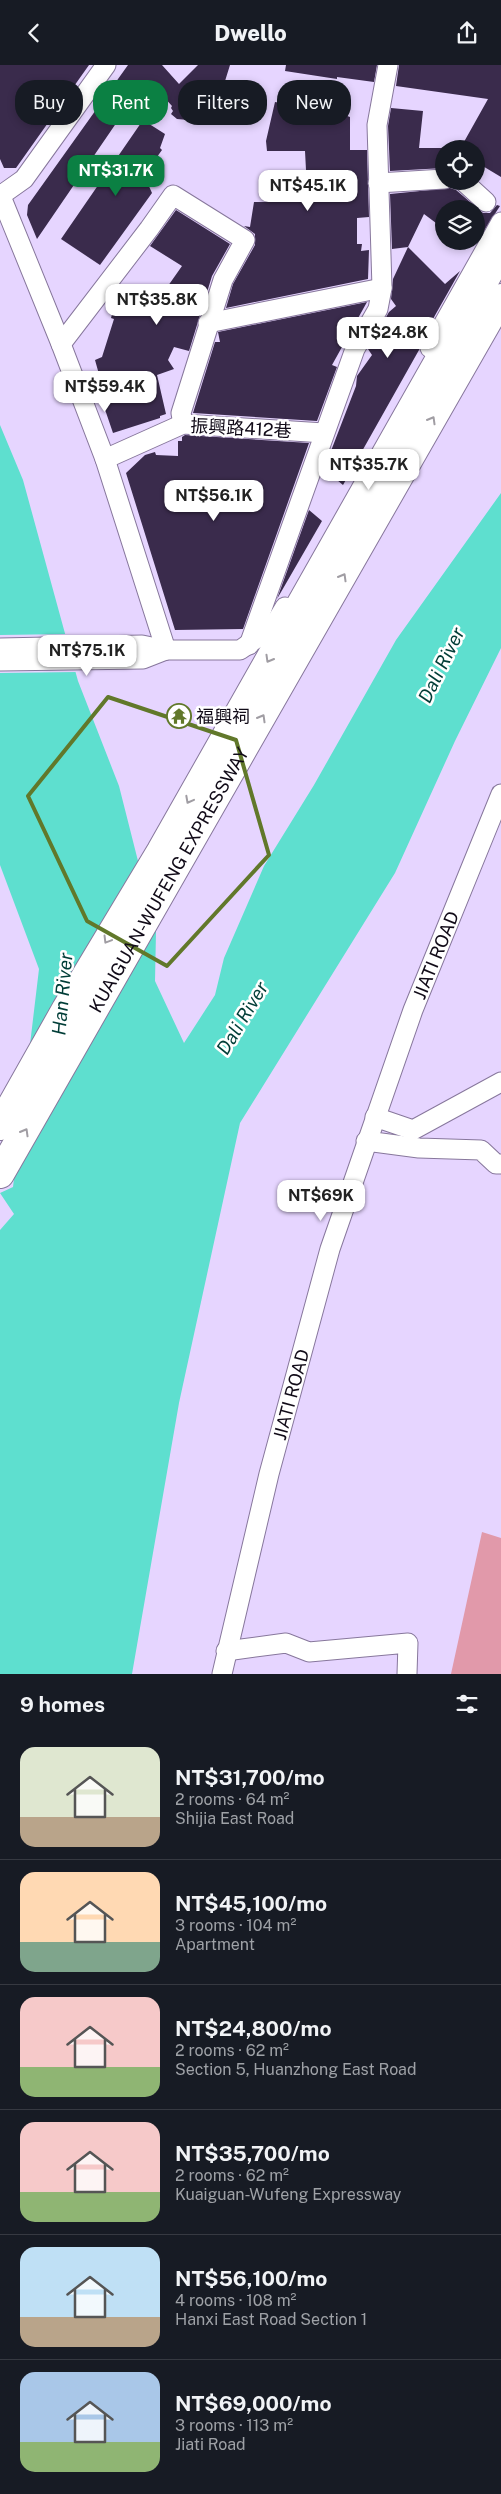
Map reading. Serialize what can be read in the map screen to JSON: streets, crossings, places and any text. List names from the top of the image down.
{
  "streets": {
    "highway": ["KUAIGUAN-WUFENG EXPRESSWAY"],
    "street": ["振興路412巷", "JIATI ROAD"]
  },
  "water": ["Dali River", "Han River"],
  "places": {
    "temple": ["福興祠"]
  },
  "page": {
    "header": "Dwello",
    "chip": [
      "Buy",
      "Rent",
      "Filters",
      "New"
    ],
    "price": [
      "NT$31.7K",
      "NT$45.1K",
      "NT$35.8K",
      "NT$24.8K",
      "NT$59.4K",
      "NT$35.7K",
      "NT$56.1K",
      "NT$75.1K",
      "NT$69K"
    ],
    "heading": "9 homes",
    "list": [
      {
        "name": "NT$31,700/mo",
        "note": "2 rooms · 64 m² · Shijia East Road"
      },
      {
        "name": "NT$45,100/mo",
        "note": "3 rooms · 104 m² · Apartment"
      },
      {
        "name": "NT$24,800/mo",
        "note": "2 rooms · 62 m² · Section 5, Huanzhong East Road"
      },
      {
        "name": "NT$35,700/mo",
        "note": "2 rooms · 62 m² · Kuaiguan-Wufeng Expressway"
      },
      {
        "name": "NT$56,100/mo",
        "note": "4 rooms · 108 m² · Hanxi East Road Section 1"
      },
      {
        "name": "NT$69,000/mo",
        "note": "3 rooms · 113 m² · Jiati Road"
      }
    ]
  }
}
